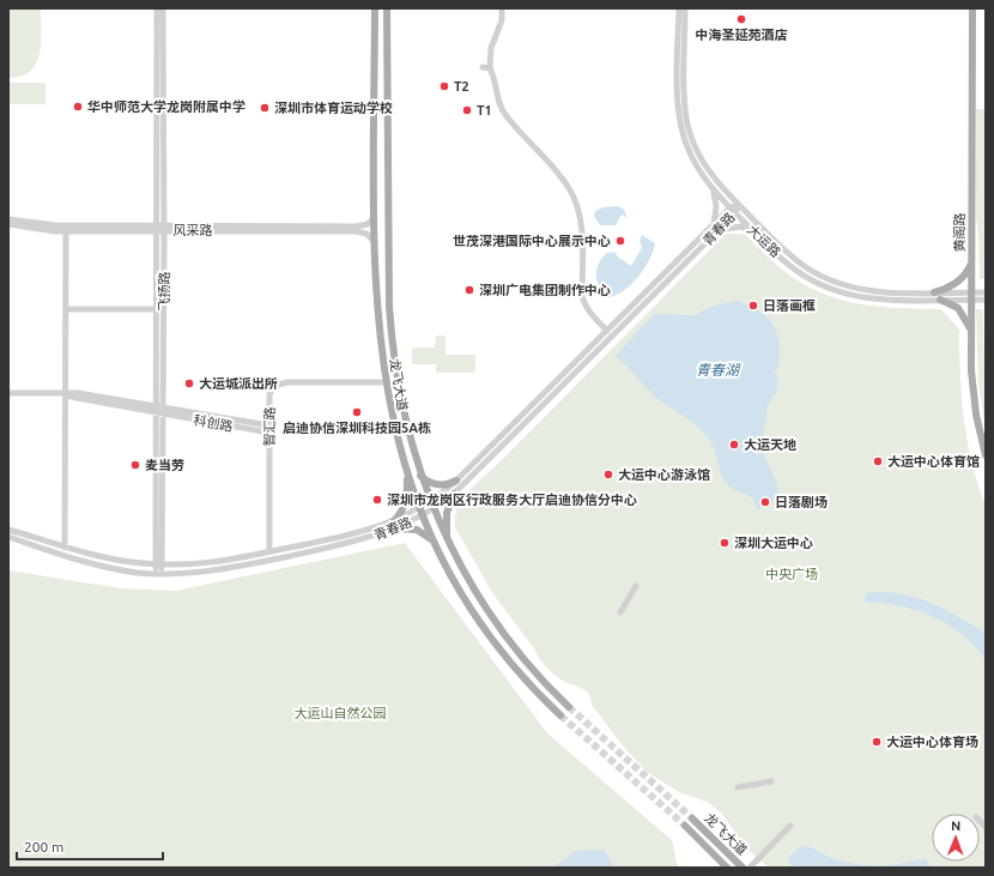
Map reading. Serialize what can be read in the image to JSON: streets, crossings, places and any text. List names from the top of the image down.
{
  "streets": {
    "main road": ["黄阁路", "龙飞大道"],
    "street": [
      "青春路",
      "风采路",
      "大运路",
      "飞扬路",
      "科创路",
      "智汇路"
    ]
  },
  "crossings": [
    ["青春路", "大运路"],
    ["青春路", "飞扬路"],
    ["青春路", "龙飞大道"],
    ["青春路", "智汇路"],
    ["风采路", "飞扬路"],
    ["风采路", "龙飞大道"],
    ["黄阁路", "大运路"],
    ["飞扬路", "科创路"],
    ["龙飞大道", "智汇路"],
    ["科创路", "智汇路"]
  ],
  "water": ["青春湖"],
  "parks": ["中央广场", "大运山自然公园"],
  "places": [
    "中海圣延苑酒店",
    "T2",
    "华中师范大学龙岗附属中学",
    "深圳市体育运动学校",
    "T1",
    "世茂深港国际中心展示中心",
    "深圳广电集团制作中心",
    "日落画框",
    "大运城派出所",
    "启迪协信深圳科技园5A栋",
    "大运天地",
    "大运中心体育馆",
    "麦当劳",
    "大运中心游泳馆",
    "深圳市龙岗区行政服务大厅启迪协信分中心",
    "日落剧场",
    "深圳大运中心",
    "大运中心体育场"
  ],
  "scale_bar": "200 m",
  "north": "top"
}
